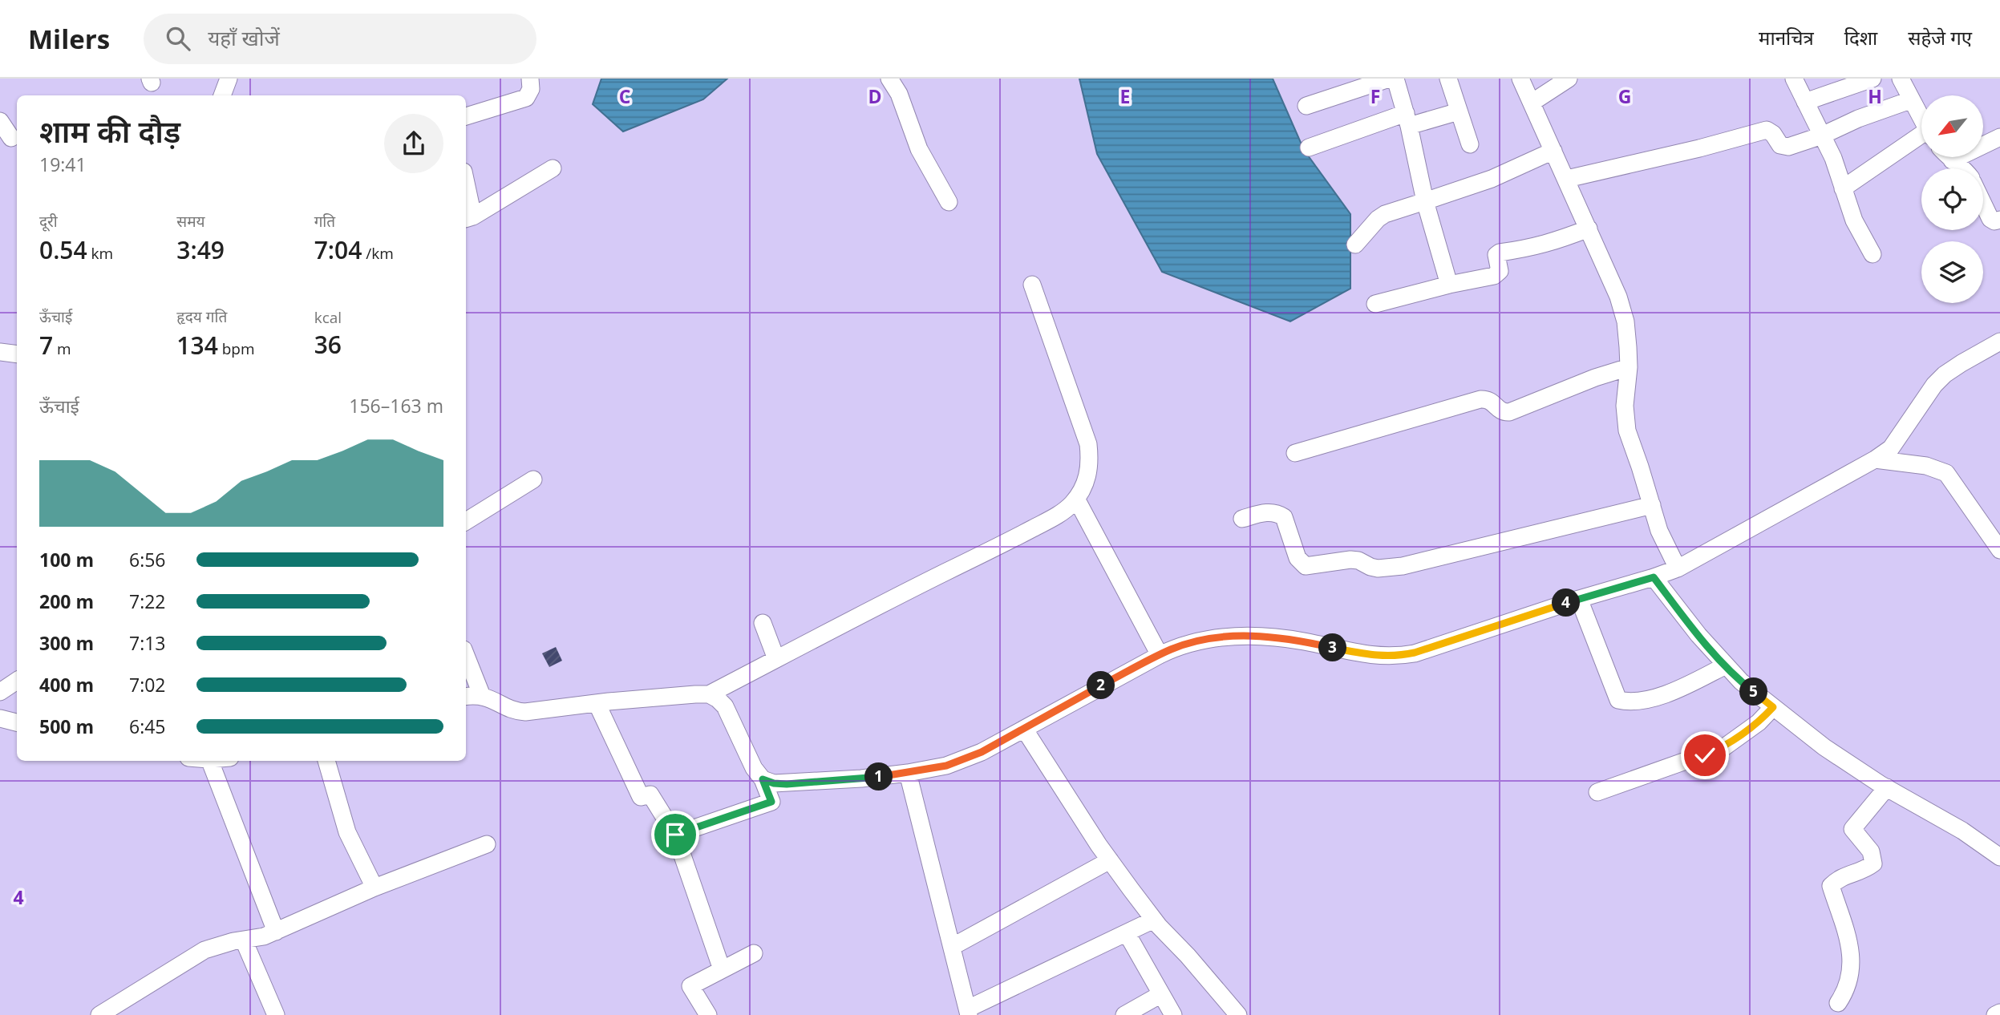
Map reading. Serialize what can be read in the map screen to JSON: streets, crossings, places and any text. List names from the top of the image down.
{
  "north": "bottom left",
  "page": {
    "header": "Milers",
    "search": "यहाँ खोजें",
    "nav": ["मानचित्र", "दिशा", "सहेजे गए"],
    "heading": ["शाम की दौड़", "19:41"],
    "stats": [
      ["दूरी", "0.54 km"],
      ["समय", "3:49"],
      ["गति", "7:04 /km"],
      ["ऊँचाई", "7 m"],
      ["हृदय गति", "134 bpm"],
      ["kcal", "36"]
    ],
    "chart": ["ऊँचाई", "156–163 m"],
    "list": [
      {
        "name": "100 m",
        "note": "6:56"
      },
      {
        "name": "200 m",
        "note": "7:22"
      },
      {
        "name": "300 m",
        "note": "7:13"
      },
      {
        "name": "400 m",
        "note": "7:02"
      },
      {
        "name": "500 m",
        "note": "6:45"
      }
    ],
    "pins": [
      "4",
      "3",
      "2",
      "5",
      "1"
    ]
  },
  "grid": {
    "columns": [
      "C",
      "D",
      "E",
      "F",
      "G",
      "H"
    ],
    "rows": ["4"]
  }
}
